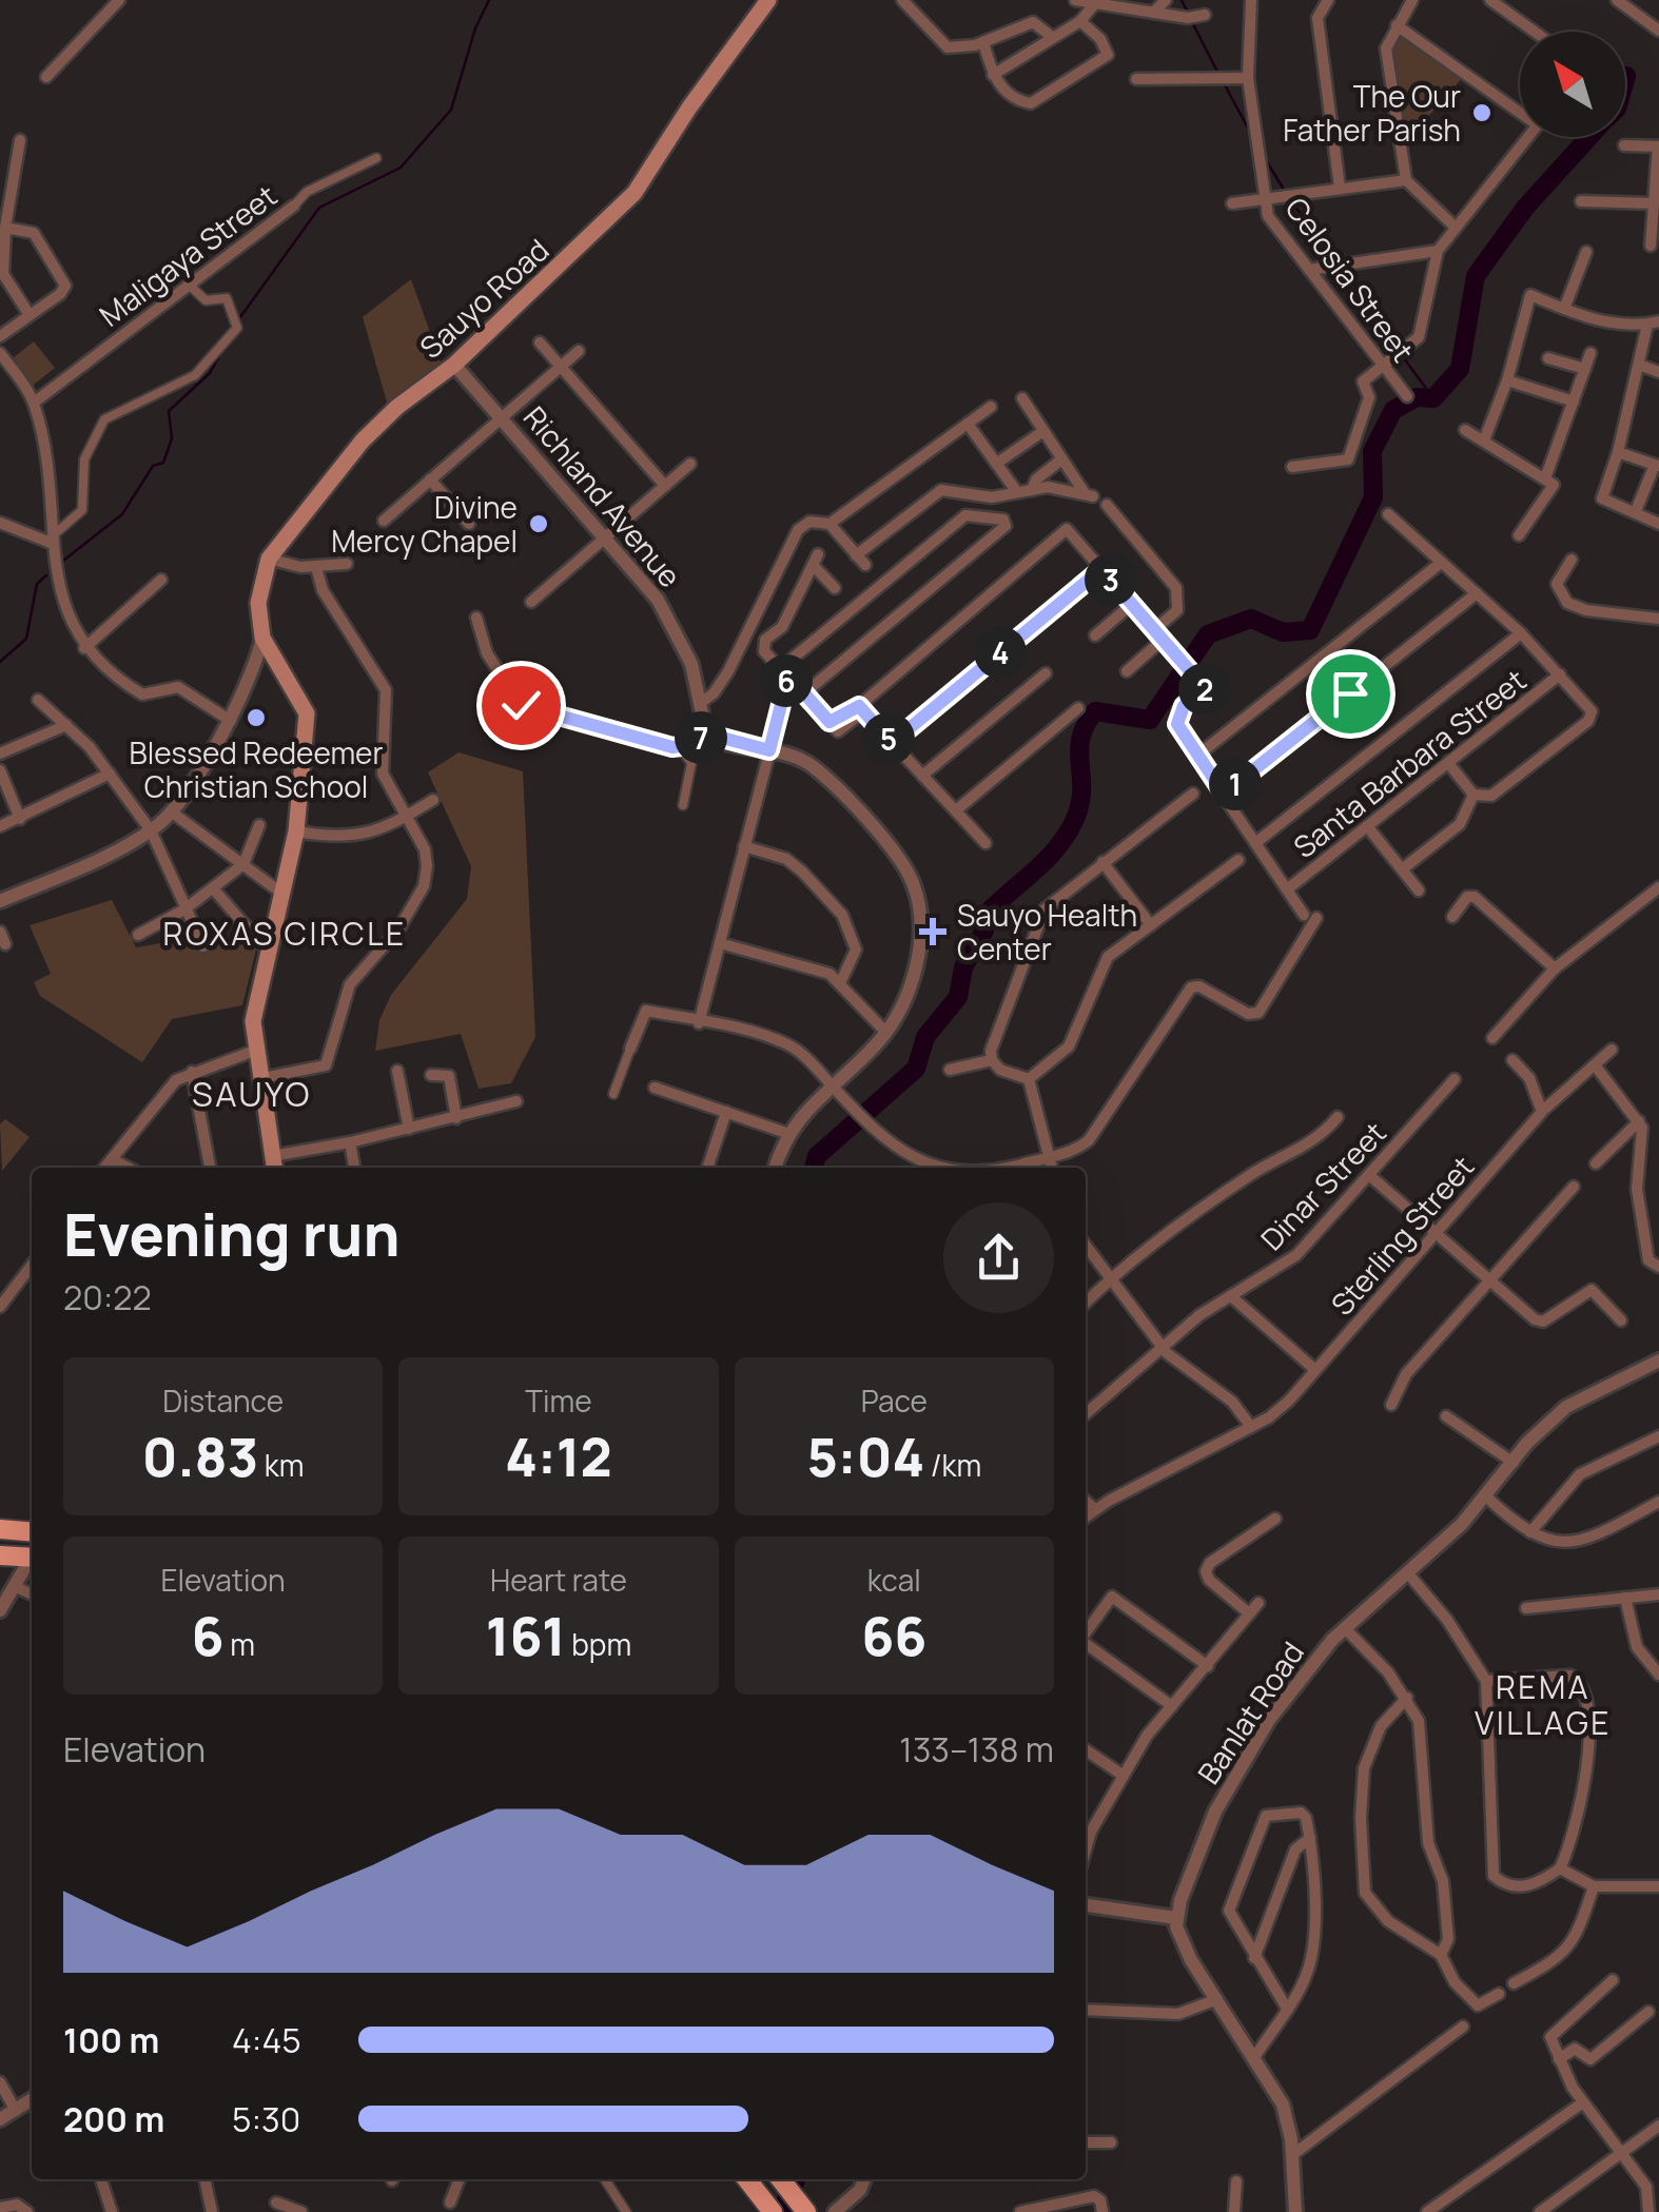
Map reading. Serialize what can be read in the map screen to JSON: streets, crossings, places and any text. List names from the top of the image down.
{
  "streets": {
    "main road": ["Sauyo Road"],
    "street": [
      "Maligaya Street",
      "Celosia Street",
      "Richland Avenue",
      "Santa Barbara Street",
      "Dinar Street",
      "Sterling Street",
      "Banlat Road"
    ]
  },
  "crossings": [
    ["Sauyo Road", "Richland Avenue"]
  ],
  "districts": ["ROXAS CIRCLE", "SAUYO", "REMA VILLAGE"],
  "places": {
    "other": ["The Our Father Parish", "Divine Mercy Chapel", "Blessed Redeemer Christian School"],
    "health": ["Sauyo Health Center"]
  },
  "north": "top left",
  "page": {
    "pins": [
      "3",
      "4",
      "6",
      "2",
      "7",
      "5",
      "1"
    ],
    "heading": ["Evening run", "20:22"],
    "stats": [
      ["Distance", "0.83 km"],
      ["Time", "4:12"],
      ["Pace", "5:04 /km"],
      ["Elevation", "6 m"],
      ["Heart rate", "161 bpm"],
      ["kcal", "66"]
    ],
    "chart": ["Elevation", "133–138 m"],
    "list": [
      {
        "name": "100 m",
        "note": "4:45"
      },
      {
        "name": "200 m",
        "note": "5:30"
      }
    ]
  }
}
